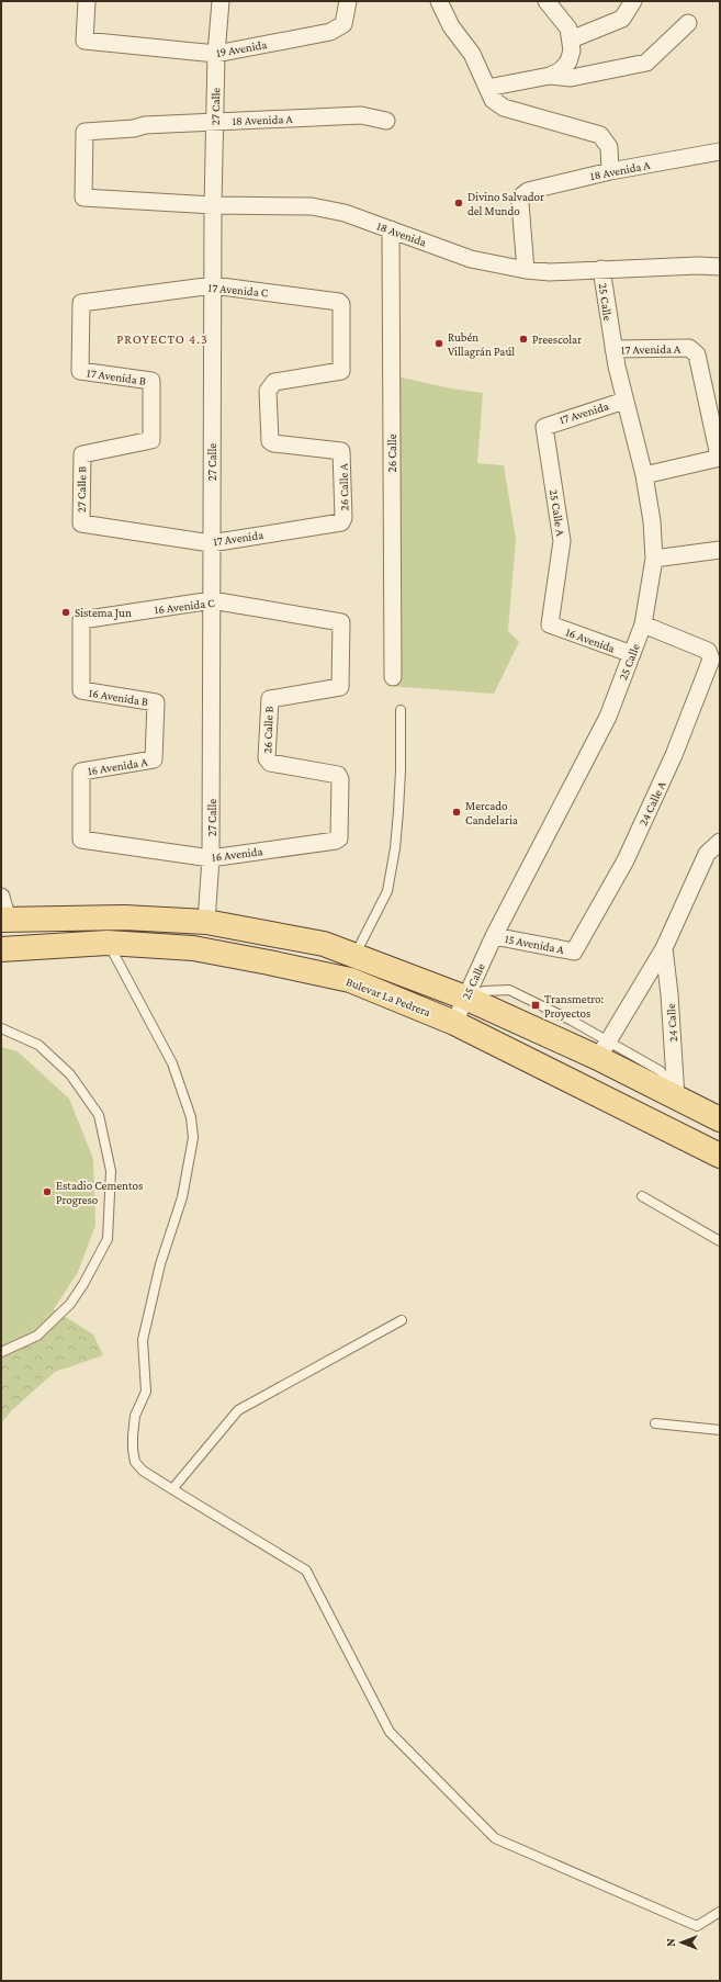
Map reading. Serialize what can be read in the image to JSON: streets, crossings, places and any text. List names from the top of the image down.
{
  "streets": {
    "main road": ["Bulevar La Pedrera"],
    "street": [
      "19 Avenida",
      "27 Calle",
      "18 Avenida A",
      "18 Avenida",
      "17 Avenida C",
      "25 Calle",
      "17 Avenida A",
      "17 Avenida B",
      "17 Avenida",
      "26 Calle",
      "26 Calle A",
      "27 Calle B",
      "25 Calle A",
      "16 Avenida C",
      "16 Avenida",
      "16 Avenida B",
      "26 Calle B",
      "16 Avenida A",
      "24 Calle A",
      "15 Avenida A",
      "24 Calle"
    ]
  },
  "crossings": [
    ["19 Avenida", "27 Calle"],
    ["27 Calle", "18 Avenida A"],
    ["27 Calle", "18 Avenida"],
    ["27 Calle", "17 Avenida C"],
    ["27 Calle", "17 Avenida"],
    ["27 Calle", "16 Avenida C"],
    ["27 Calle", "16 Avenida"],
    ["18 Avenida A", "18 Avenida"],
    ["18 Avenida", "25 Calle"],
    ["18 Avenida", "26 Calle"],
    ["17 Avenida C", "17 Avenida B"],
    ["17 Avenida C", "26 Calle A"],
    ["25 Calle", "17 Avenida A"],
    ["25 Calle", "17 Avenida"],
    ["25 Calle", "16 Avenida"],
    ["25 Calle", "24 Calle A"],
    ["25 Calle", "15 Avenida A"],
    ["25 Calle", "Bulevar La Pedrera"],
    ["17 Avenida B", "27 Calle B"],
    ["17 Avenida", "26 Calle A"],
    ["17 Avenida", "27 Calle B"],
    ["17 Avenida", "25 Calle A"],
    ["25 Calle A", "16 Avenida"],
    ["16 Avenida C", "16 Avenida B"],
    ["16 Avenida C", "26 Calle B"],
    ["16 Avenida", "26 Calle B"],
    ["16 Avenida", "16 Avenida A"],
    ["16 Avenida B", "16 Avenida A"],
    ["24 Calle A", "15 Avenida A"]
  ],
  "districts": ["PROYECTO 4.3"],
  "places": {
    "other": [
      "Divino Salvador del Mundo",
      "Preescolar",
      "Rubén Villagrán Paúl",
      "Sistema Jun",
      "Mercado Candelaria",
      "Estadio Cementos Progreso"
    ],
    "transit": ["Transmetro: Proyectos"]
  },
  "north": "left"
}
